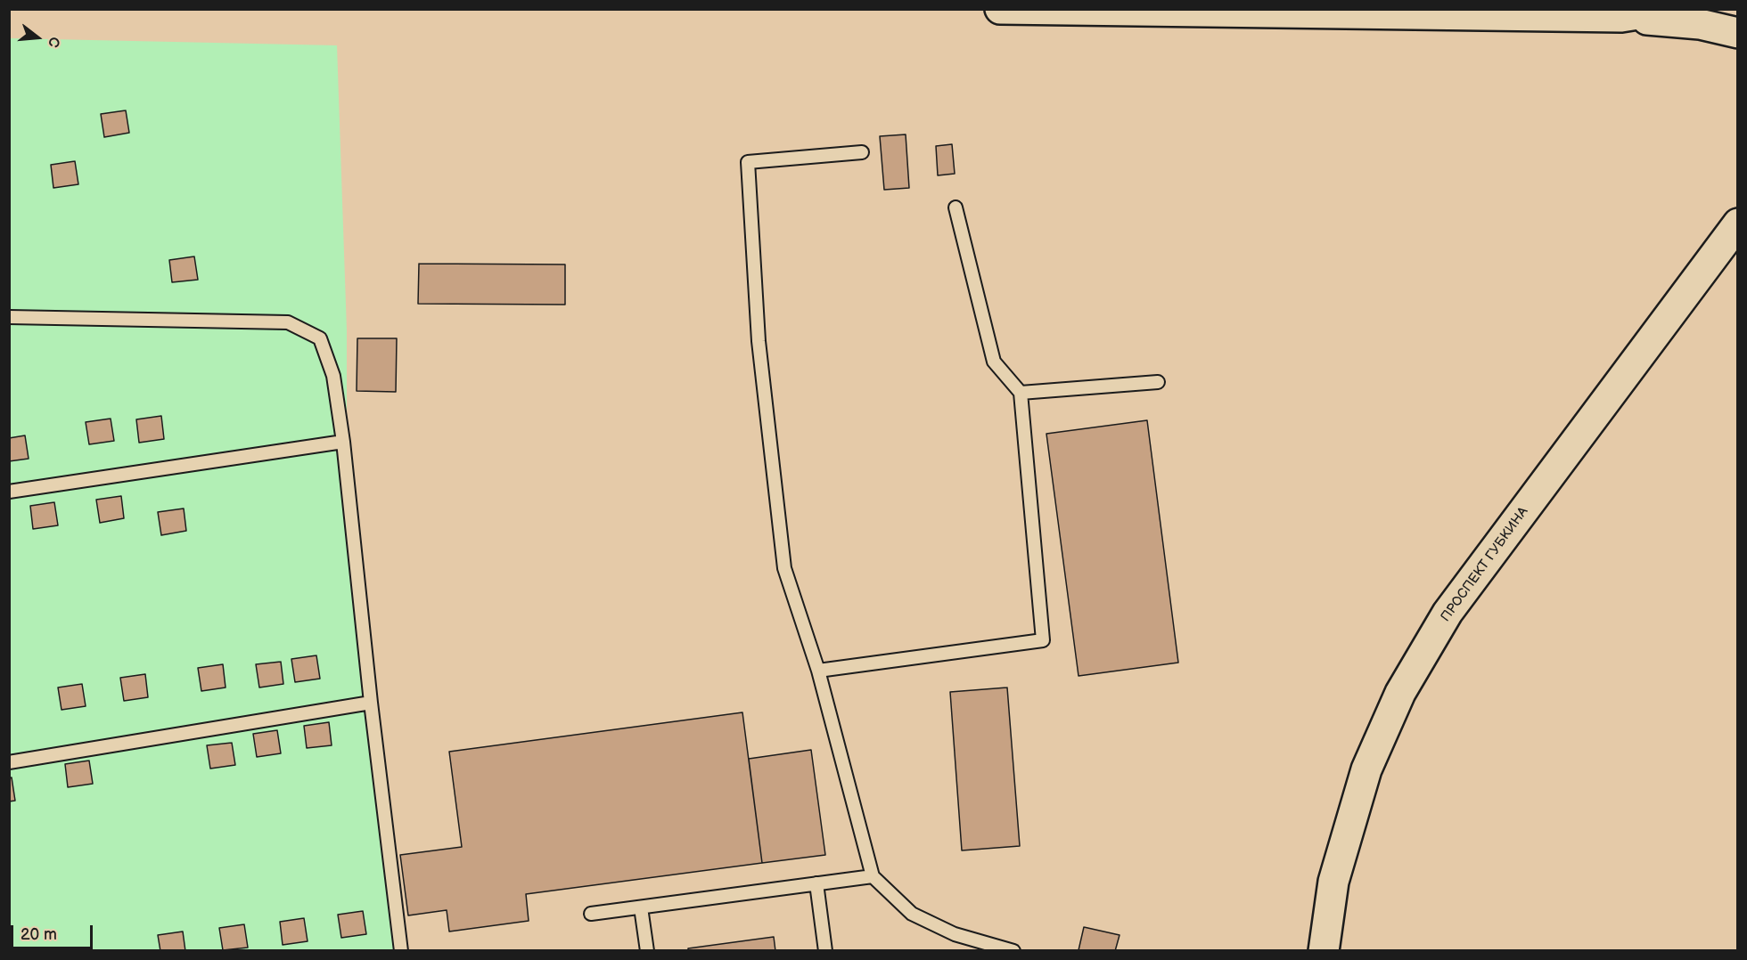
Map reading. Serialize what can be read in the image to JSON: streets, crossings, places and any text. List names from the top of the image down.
{
  "streets": {
    "street": ["ПРОСПЕКТ ГУБКИНА"]
  },
  "scale_bar": "20 m",
  "north": "right"
}
